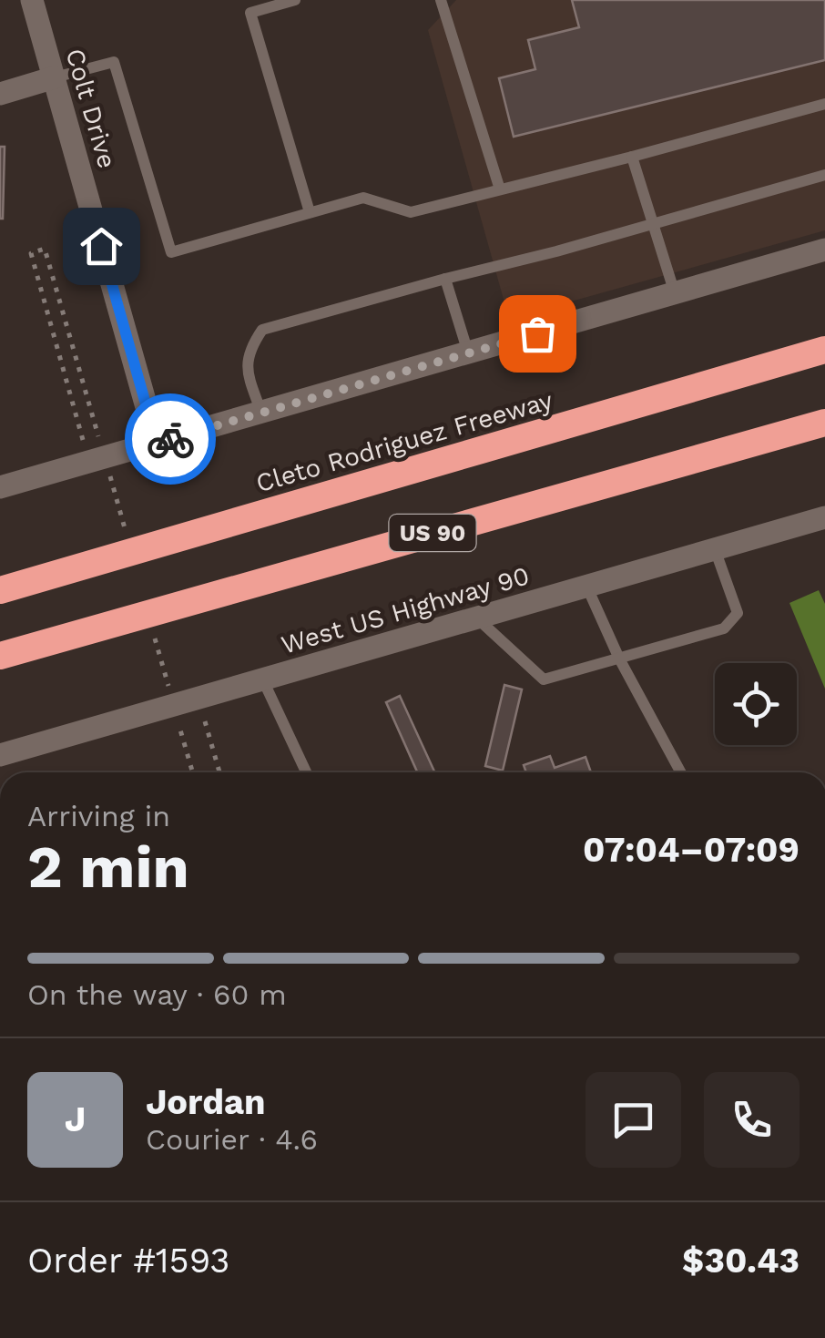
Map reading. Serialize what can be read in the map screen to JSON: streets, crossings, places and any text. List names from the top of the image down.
{
  "streets": {
    "highway": ["Cleto Rodriguez Freeway", "US 90"],
    "main road": ["Colt Drive", "West US Highway 90"]
  },
  "page": {
    "heading": ["2 min", "Arriving in", "07:04–07:09"],
    "panel": [
      "Jordan",
      "Courier · 4.6",
      "Order #1593",
      "$30.43"
    ],
    "bar": "On the way · 60 m",
    "round": "J"
  }
}
